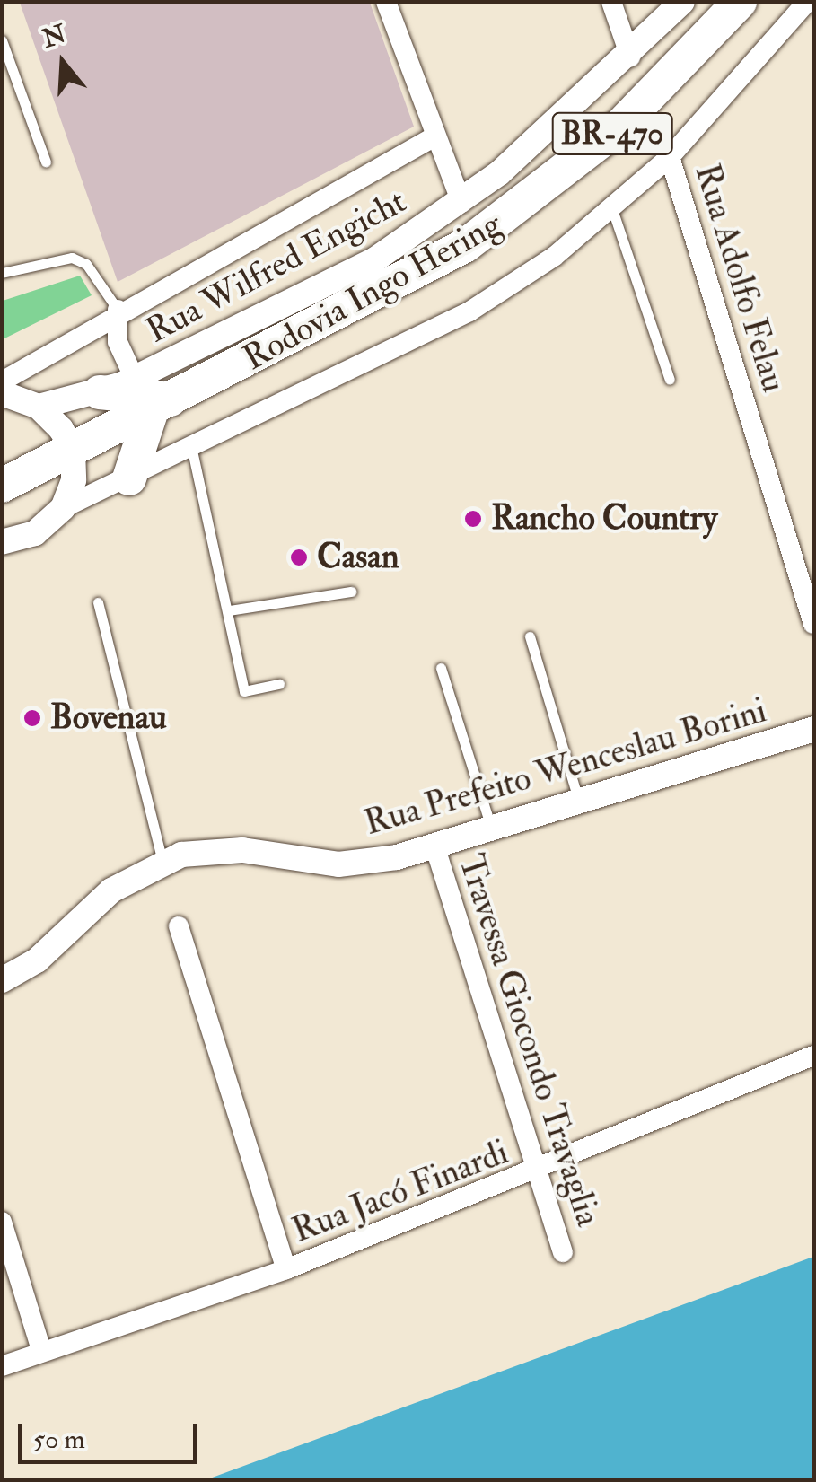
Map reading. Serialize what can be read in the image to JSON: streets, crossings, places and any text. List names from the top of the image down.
{
  "streets": {
    "highway": ["BR-470", "Rodovia Ingo Hering"],
    "street": [
      "Rua Wilfred Engicht",
      "Rua Adolfo Felau",
      "Rua Prefeito Wenceslau Borini",
      "Travessa Giocondo Travaglia",
      "Rua Jacó Finardi"
    ]
  },
  "crossings": [
    ["Rua Wilfred Engicht", "Rodovia Ingo Hering"],
    ["Rua Prefeito Wenceslau Borini", "Travessa Giocondo Travaglia"],
    ["Travessa Giocondo Travaglia", "Rua Jacó Finardi"]
  ],
  "places": ["Rancho Country", "Casan", "Bovenau"],
  "scale_bar": "50 m",
  "north": "top"
}
